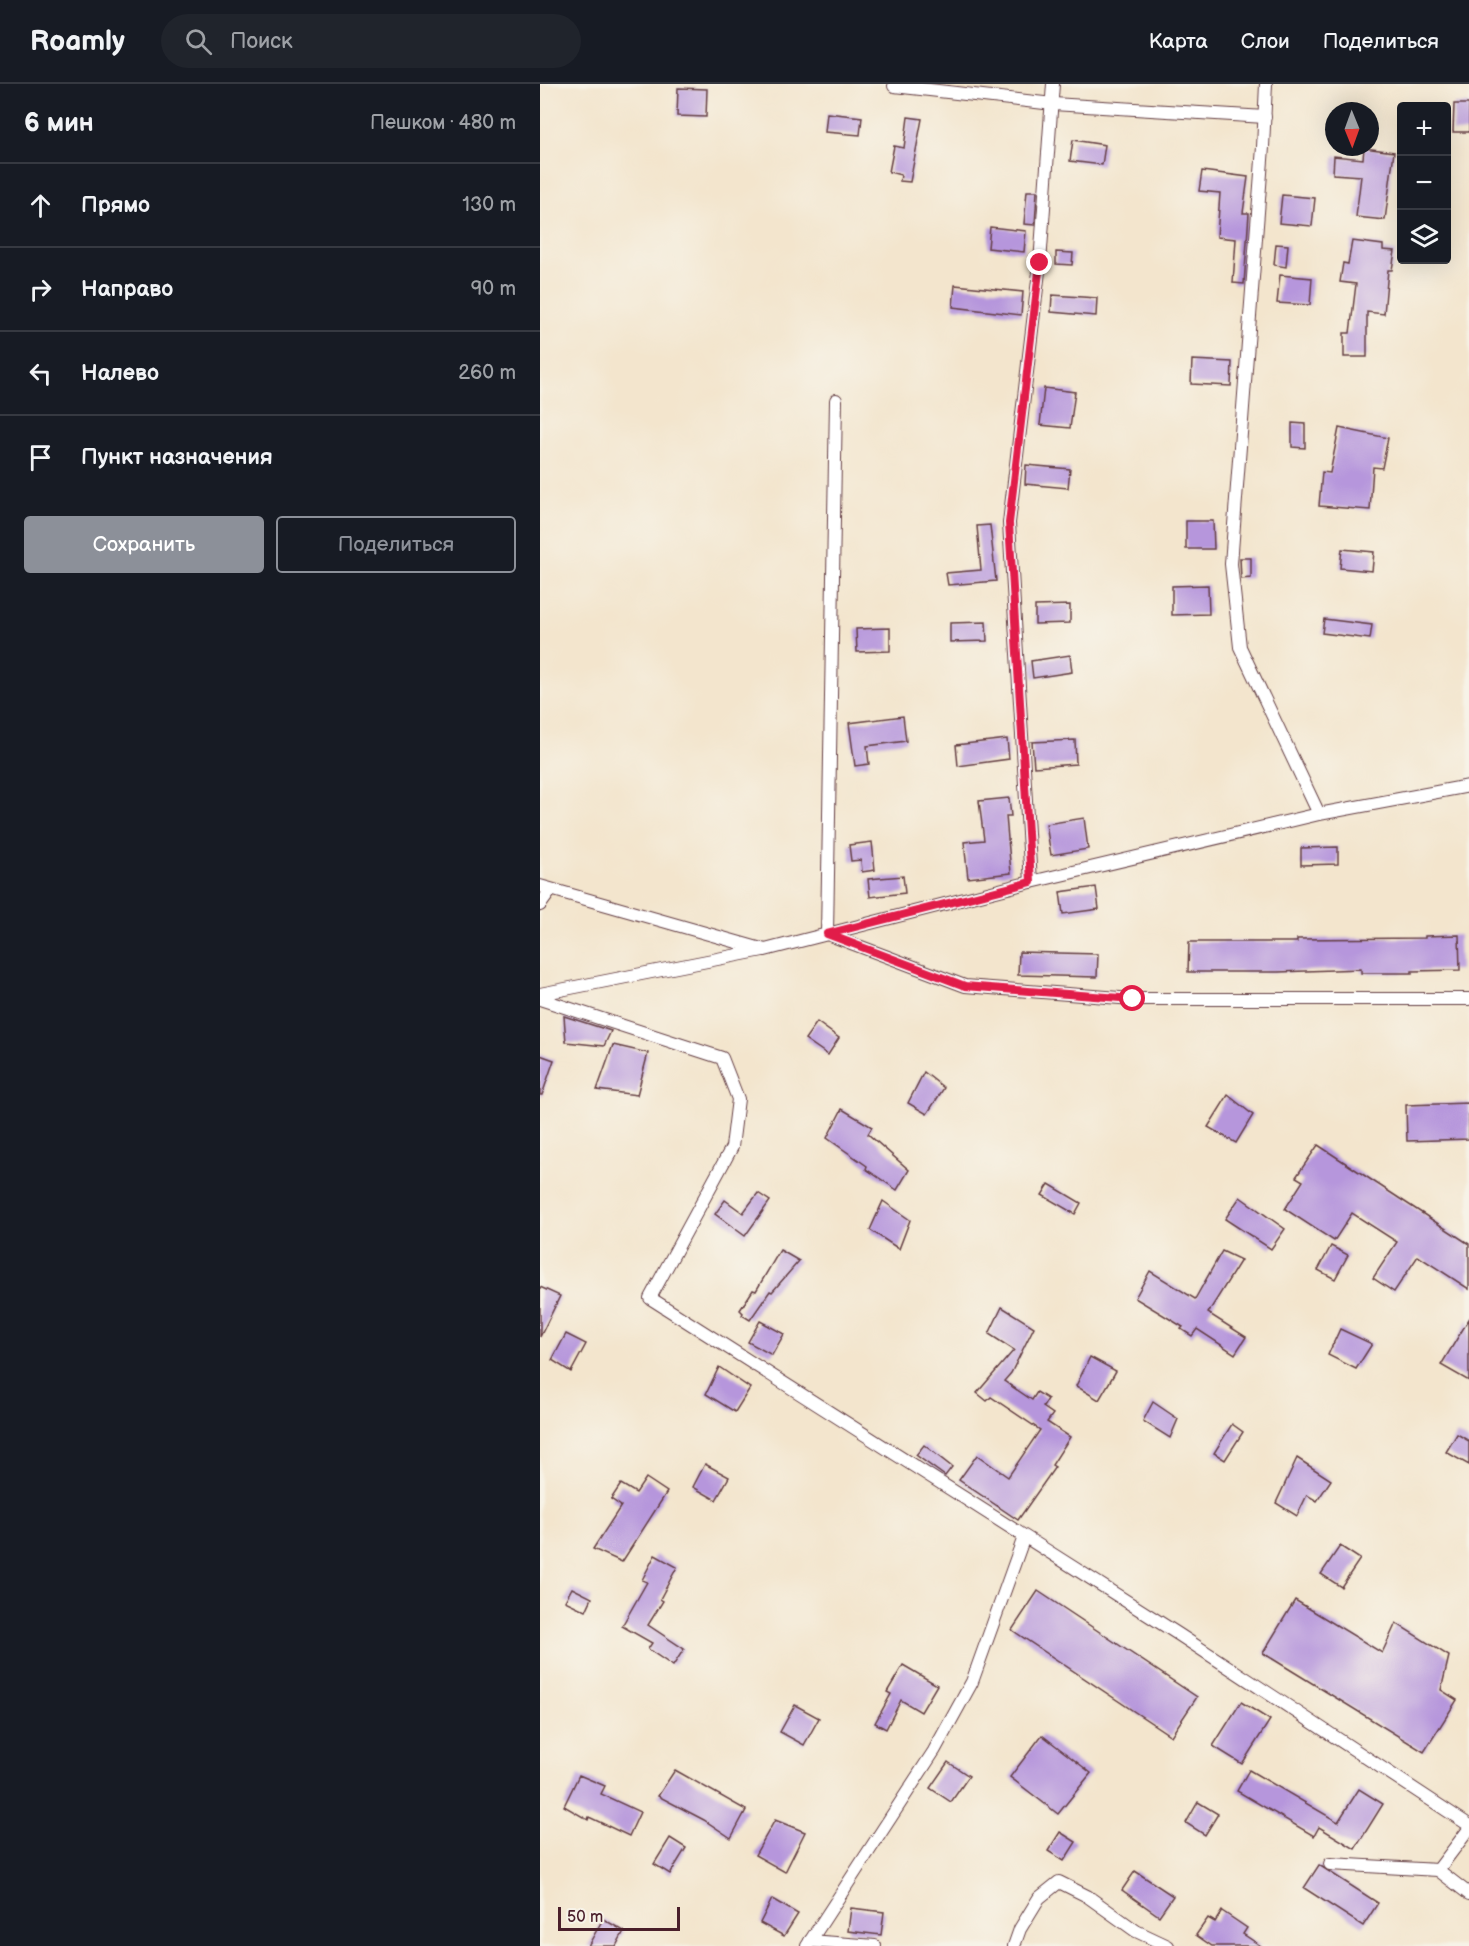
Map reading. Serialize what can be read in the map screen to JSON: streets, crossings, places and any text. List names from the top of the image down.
{
  "scale_bar": "50 m",
  "north": "bottom",
  "page": {
    "header": "Roamly",
    "search": "Поиск",
    "nav": ["Карта", "Слои", "Поделиться"],
    "heading": ["6 мин", "Пешком · 480 m"],
    "map_buttons": ["+", "−"],
    "list": [
      ["Прямо", "130 m"],
      ["Направо", "90 m"],
      ["Налево", "260 m"],
      "Пункт назначения"
    ],
    "buttons": ["Сохранить", "Поделиться"],
    "scale": "50 m"
  }
}
